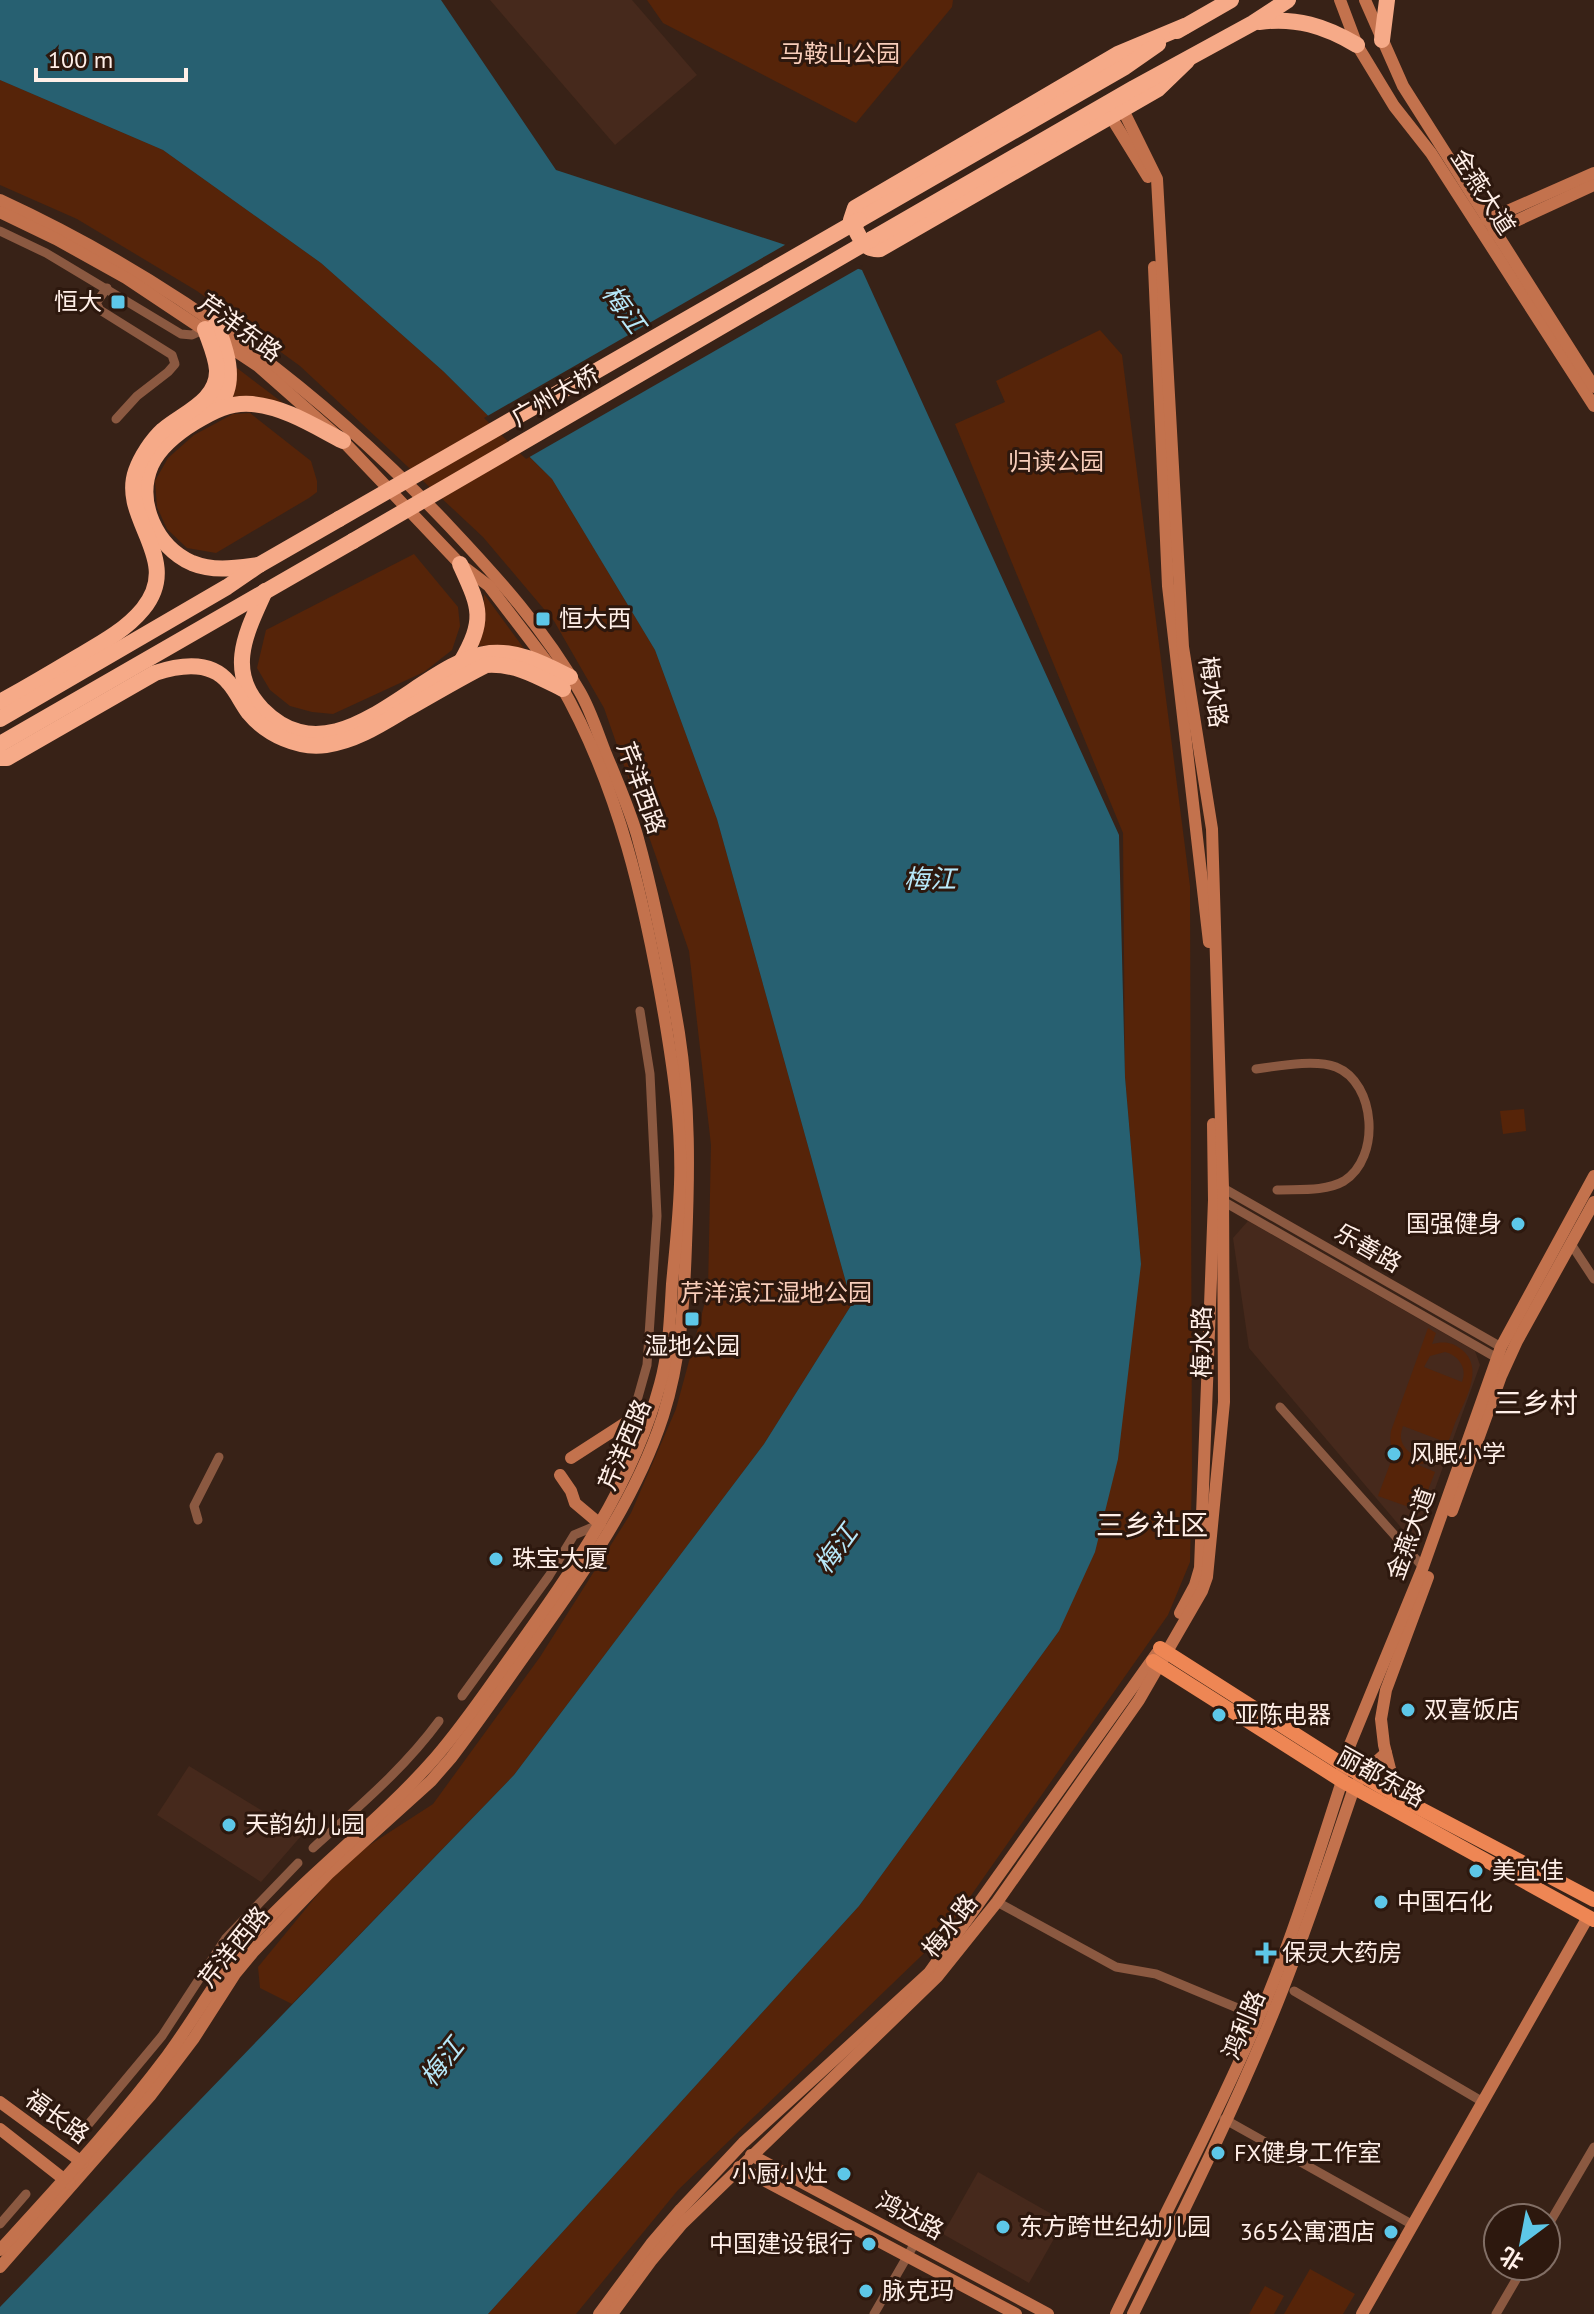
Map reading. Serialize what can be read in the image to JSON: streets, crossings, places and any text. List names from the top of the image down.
{
  "streets": {
    "highway": ["广州大桥"],
    "main road": [
      "金燕大道",
      "芹洋东路",
      "梅水路",
      "芹洋西路",
      "丽都东路",
      "鸿利路",
      "福长路",
      "鸿达路"
    ],
    "street": ["乐善路"]
  },
  "crossings": [
    ["金燕大道", "乐善路"],
    ["金燕大道", "丽都东路"],
    ["金燕大道", "鸿利路"],
    ["芹洋东路", "芹洋西路"],
    ["梅水路", "乐善路"],
    ["梅水路", "丽都东路"],
    ["梅水路", "鸿达路"],
    ["芹洋西路", "福长路"],
    ["丽都东路", "鸿利路"]
  ],
  "districts": ["三乡村", "三乡社区"],
  "water": ["梅江"],
  "parks": ["马鞍山公园", "归读公园", "芹洋滨江湿地公园"],
  "places": {
    "transit": ["恒大", "恒大西", "湿地公园"],
    "other": [
      "国强健身",
      "风眠小学",
      "珠宝大厦",
      "双喜饭店",
      "亚陈电器",
      "天韵幼儿园",
      "美宜佳",
      "中国石化",
      "FX健身工作室",
      "小厨小灶",
      "东方跨世纪幼儿园",
      "365公寓酒店",
      "中国建设银行",
      "脉克玛"
    ],
    "health": ["保灵大药房"]
  },
  "scale_bar": "100 m",
  "north": "bottom left"
}
